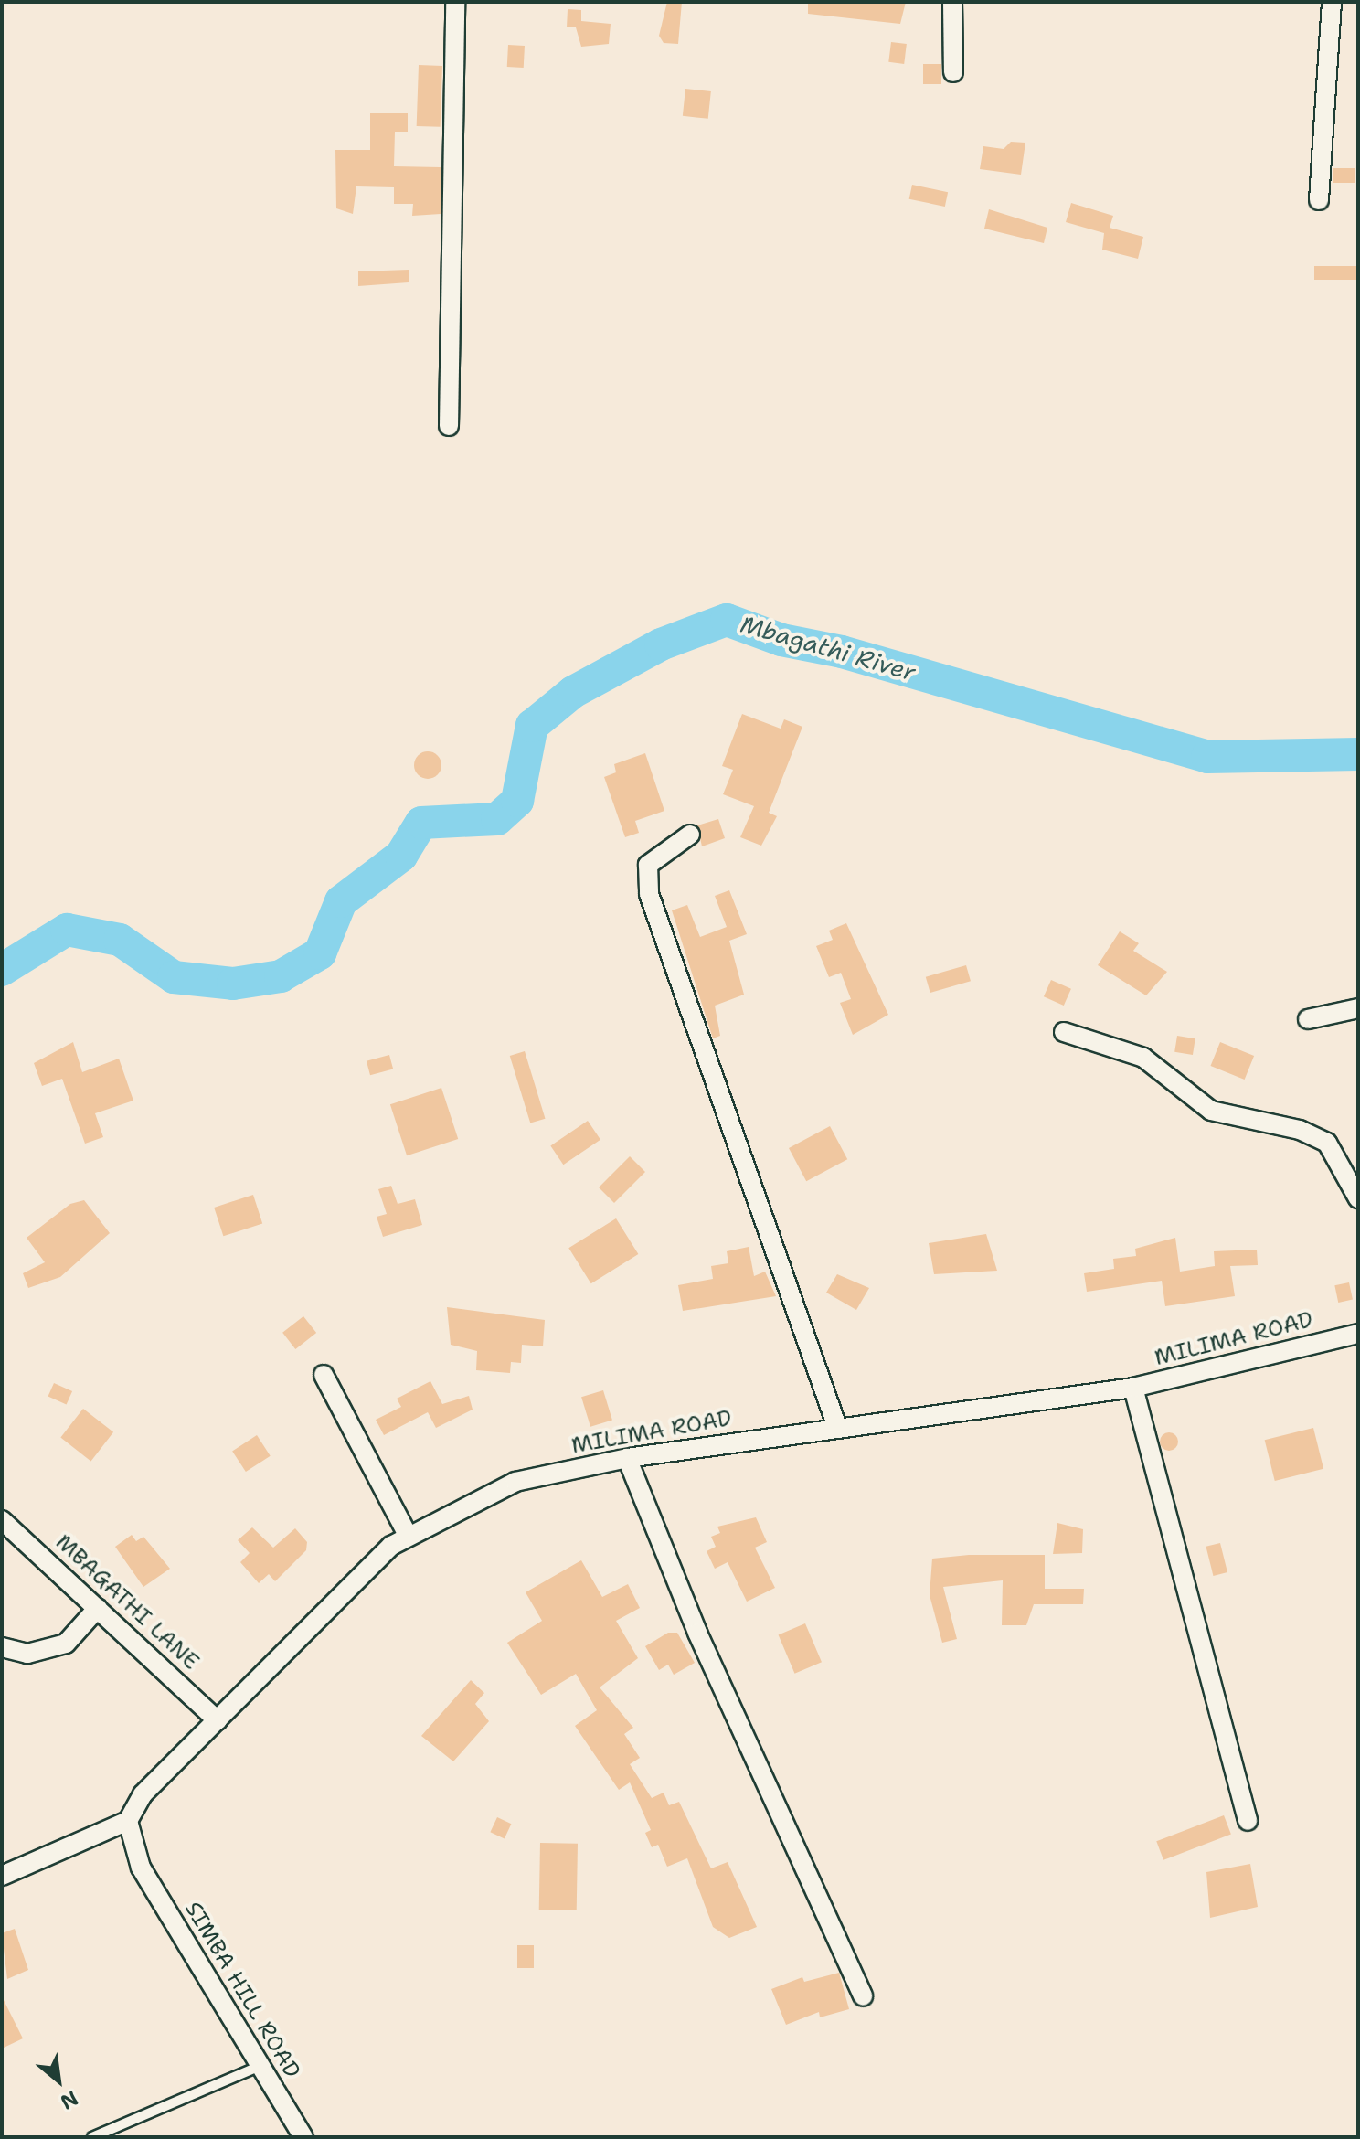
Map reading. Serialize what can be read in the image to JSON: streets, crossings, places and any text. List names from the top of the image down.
{
  "streets": {
    "street": ["MILIMA ROAD", "MBAGATHI LANE", "SIMBA HILL ROAD"]
  },
  "crossings": [
    ["MILIMA ROAD", "MBAGATHI LANE"],
    ["MILIMA ROAD", "SIMBA HILL ROAD"]
  ],
  "water": ["Mbagathi River"],
  "north": "bottom right"
}
